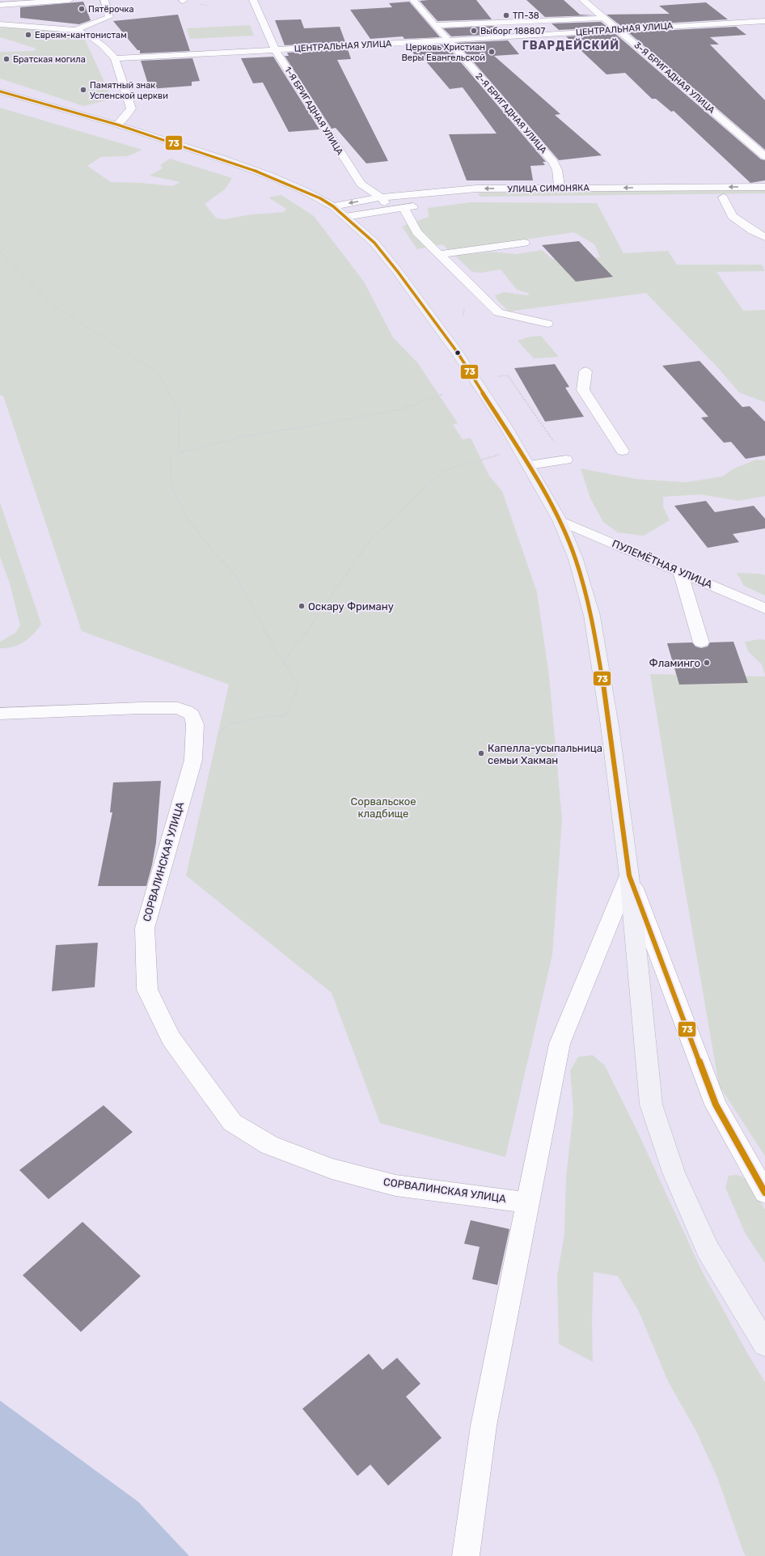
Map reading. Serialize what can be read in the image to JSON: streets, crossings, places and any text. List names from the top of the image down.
{
  "streets": {
    "street": [
      "ЦЕНТРАЛЬНАЯ УЛИЦА",
      "3-Я БРИГАДНАЯ УЛИЦА",
      "1-Я БРИГАДНАЯ УЛИЦА",
      "2-Я БРИГАДНАЯ УЛИЦА",
      "УЛИЦА СИМОНЯКА",
      "ПУЛЕМЁТНАЯ УЛИЦА",
      "СОРВАЛИНСКАЯ УЛИЦА"
    ]
  },
  "crossings": [
    ["ЦЕНТРАЛЬНАЯ УЛИЦА", "3-Я БРИГАДНАЯ УЛИЦА"],
    ["ЦЕНТРАЛЬНАЯ УЛИЦА", "1-Я БРИГАДНАЯ УЛИЦА"],
    ["ЦЕНТРАЛЬНАЯ УЛИЦА", "2-Я БРИГАДНАЯ УЛИЦА"],
    ["1-Я БРИГАДНАЯ УЛИЦА", "УЛИЦА СИМОНЯКА"],
    ["2-Я БРИГАДНАЯ УЛИЦА", "УЛИЦА СИМОНЯКА"]
  ],
  "districts": ["ГВАРДЕЙСКИЙ"],
  "parks": ["Сорвальское кладбище"],
  "places": [
    "Пятёрочка",
    "ТП-38",
    "Выборг 188807",
    "Евреям-кантонистам",
    "Церковь Христиан Веры Евангельской",
    "Братская могила",
    "Памятный знак Успенской церкви",
    "Оскару Фриману",
    "Фламинго",
    "Капелла-усыпальница семьи Хакман"
  ],
  "lines": ["transit line 73"]
}
